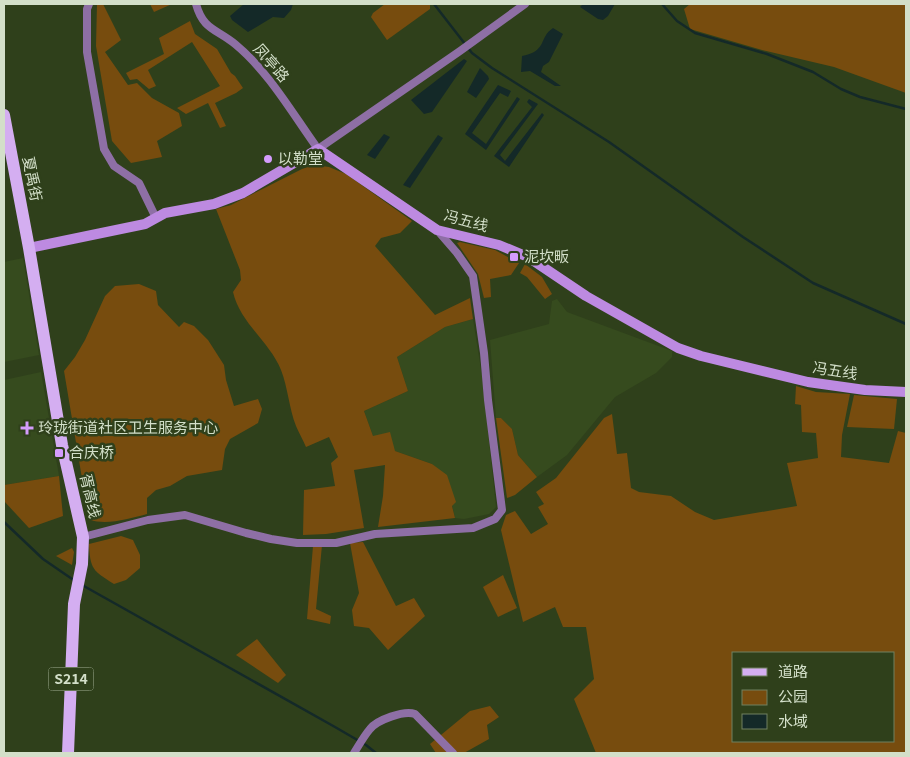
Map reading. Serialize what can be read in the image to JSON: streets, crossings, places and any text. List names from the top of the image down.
{
  "streets": {
    "main road": ["夏禹街", "胥高线", "S214"],
    "street": ["凤亭路", "冯五线"]
  },
  "crossings": [
    ["凤亭路", "冯五线"],
    ["夏禹街", "胥高线"]
  ],
  "places": {
    "other": ["以勒堂"],
    "transit": ["泥坎畈", "合庆桥"],
    "health": ["玲珑街道社区卫生服务中心"]
  },
  "legend": ["道路", "公园", "水域"]
}
